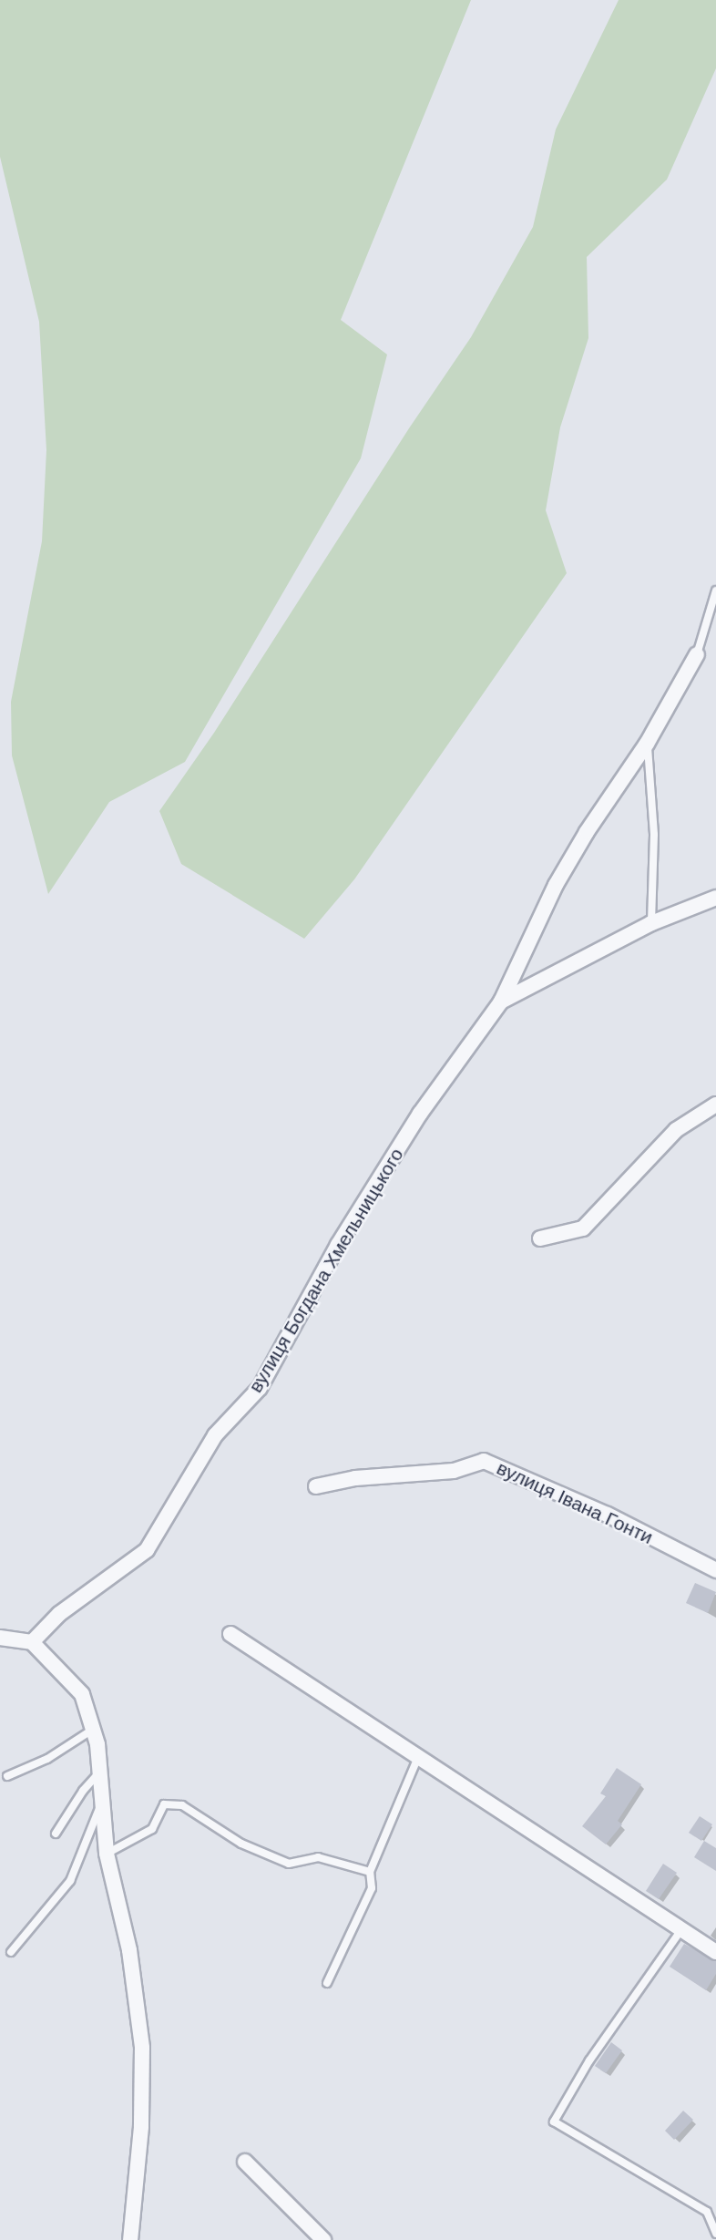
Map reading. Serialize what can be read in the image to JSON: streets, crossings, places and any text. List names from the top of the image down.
{
  "streets": {
    "street": ["вулиця Богдана Хмельницького", "вулиця Івана Гонти"]
  }
}
